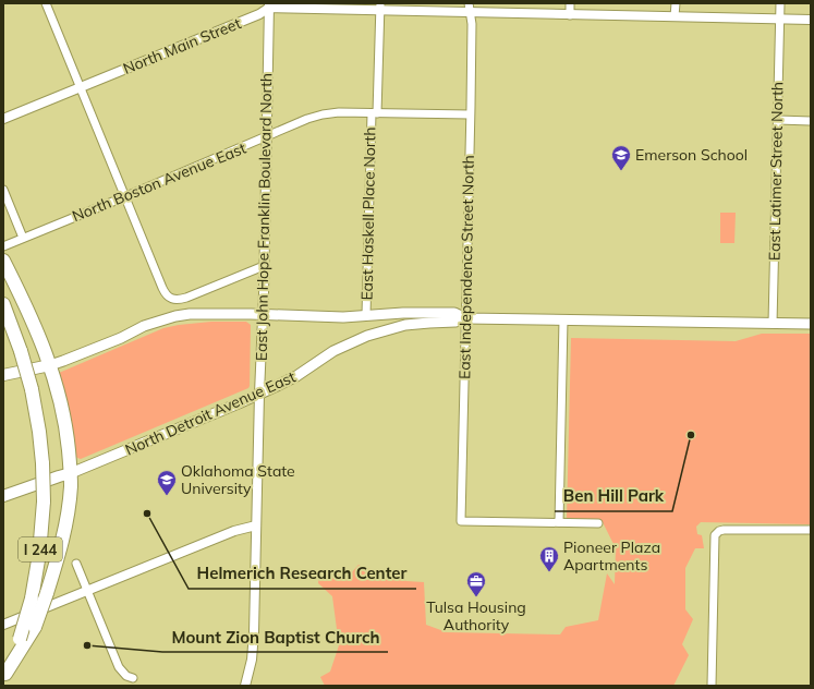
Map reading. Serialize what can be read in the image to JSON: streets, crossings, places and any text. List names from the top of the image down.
{
  "streets": {
    "highway": ["I 244"],
    "main road": ["North Detroit Avenue East"],
    "street": [
      "North Main Street",
      "East Latimer Street North",
      "North Boston Avenue East",
      "East Haskell Place North",
      "East John Hope Franklin Boulevard North",
      "East Independence Street North"
    ]
  },
  "crossings": [
    ["North Main Street", "East John Hope Franklin Boulevard North"],
    ["North Boston Avenue East", "East Haskell Place North"],
    ["North Boston Avenue East", "East John Hope Franklin Boulevard North"],
    ["North Boston Avenue East", "East Independence Street North"],
    ["East John Hope Franklin Boulevard North", "North Detroit Avenue East"],
    ["East Independence Street North", "North Detroit Avenue East"]
  ],
  "places": {
    "school or university": ["Emerson School", "Oklahoma State University"],
    "other": ["Ben Hill Park", "Helmerich Research Center", "Mount Zion Baptist Church"],
    "building": ["Pioneer Plaza Apartments"],
    "office": ["Tulsa Housing Authority"]
  }
}
